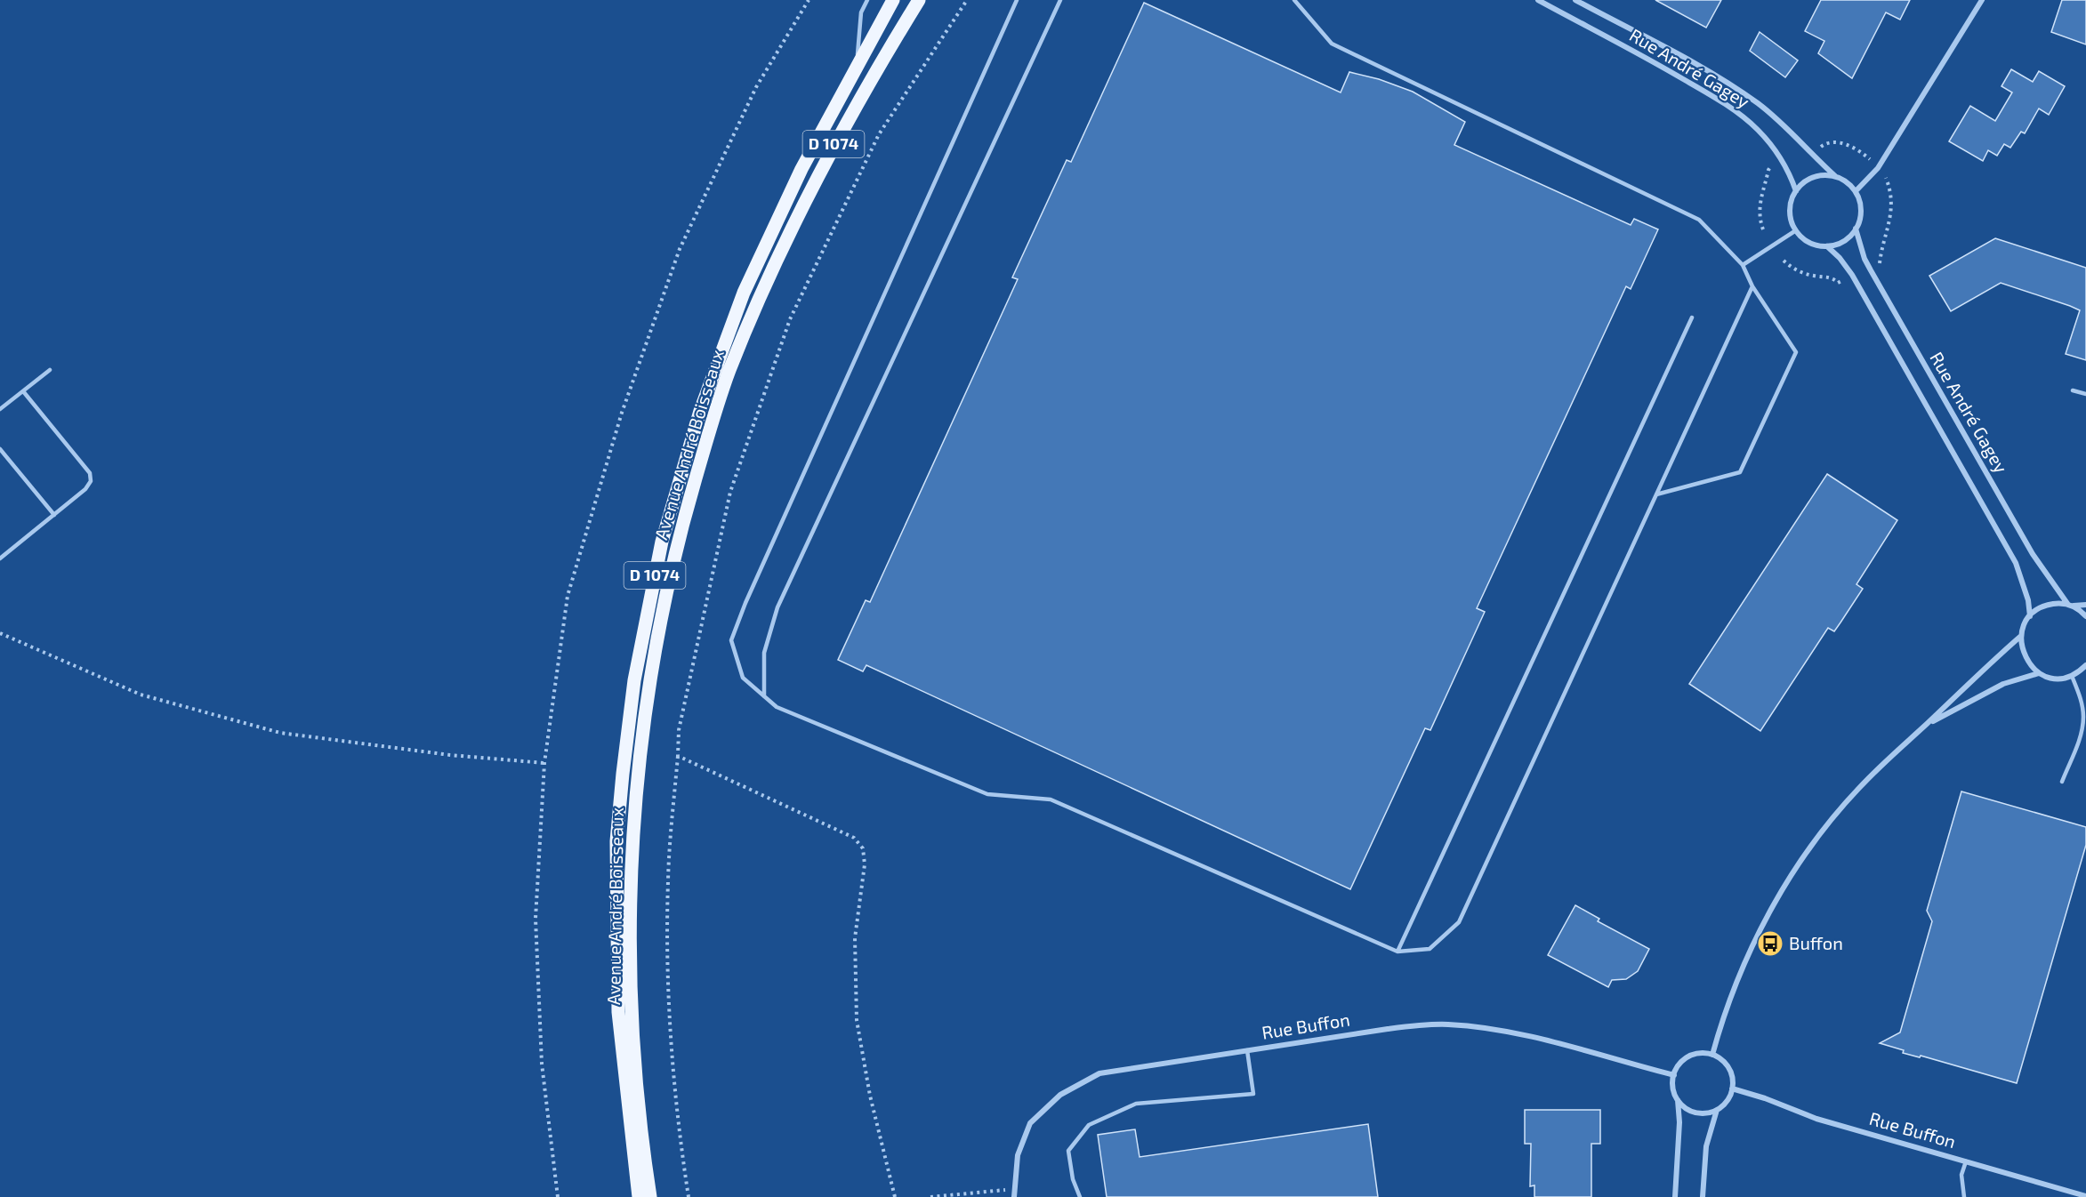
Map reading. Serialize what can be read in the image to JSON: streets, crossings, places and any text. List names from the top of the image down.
{
  "streets": {
    "main road": ["D 1074", "Avenue André Boisseaux"],
    "street": ["Rue André Gagey", "Rue Buffon"]
  },
  "places": {
    "bus stop": ["Buffon"]
  }
}
